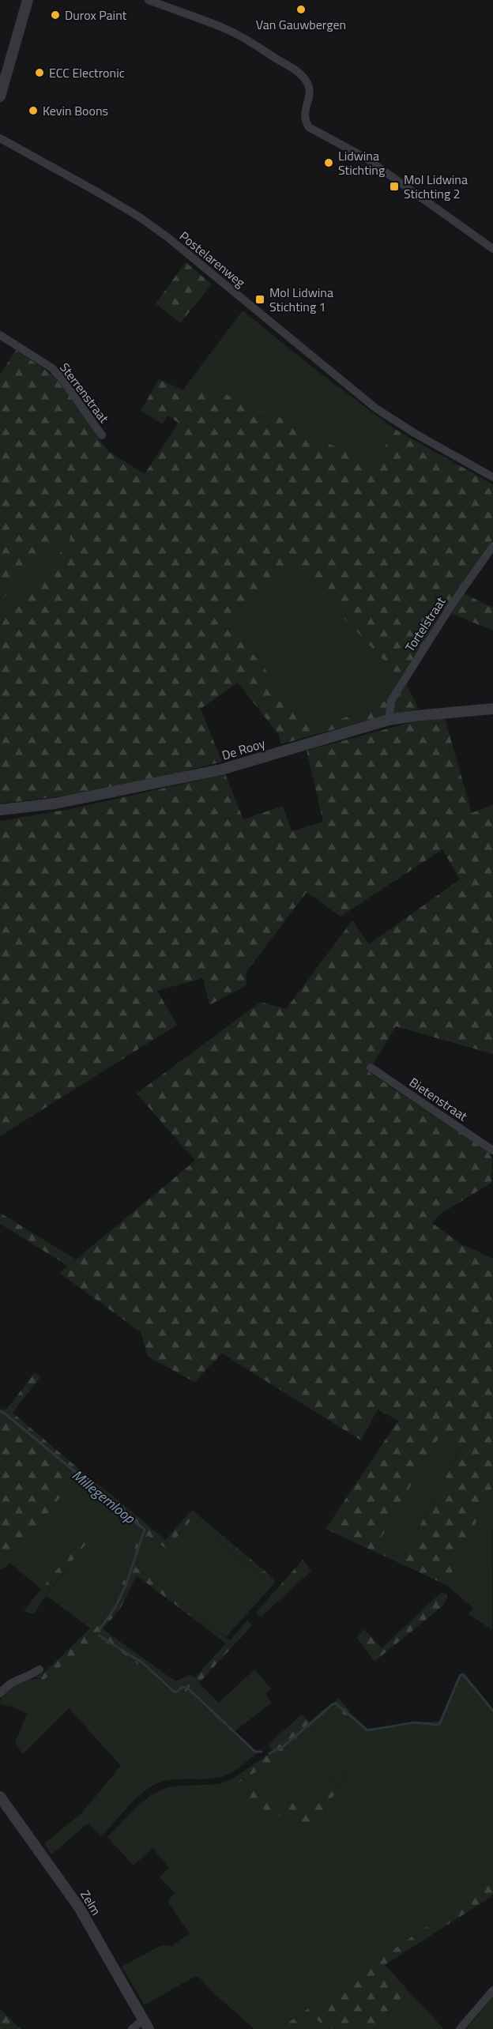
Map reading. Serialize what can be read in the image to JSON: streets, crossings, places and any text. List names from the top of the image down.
{
  "streets": {
    "street": [
      "Postelarenweg",
      "Sterrenstraat",
      "Tortelstraat",
      "De Rooy",
      "Bietenstraat",
      "Zelm"
    ]
  },
  "crossings": [
    ["Tortelstraat", "De Rooy"]
  ],
  "water": ["Millegemloop"],
  "places": {
    "other": [
      "Van Gauwbergen",
      "Durox Paint",
      "ECC Electronic",
      "Kevin Boons",
      "Lidwina Stichting"
    ],
    "transit": ["Mol Lidwina Stichting 2", "Mol Lidwina Stichting 1"]
  }
}
